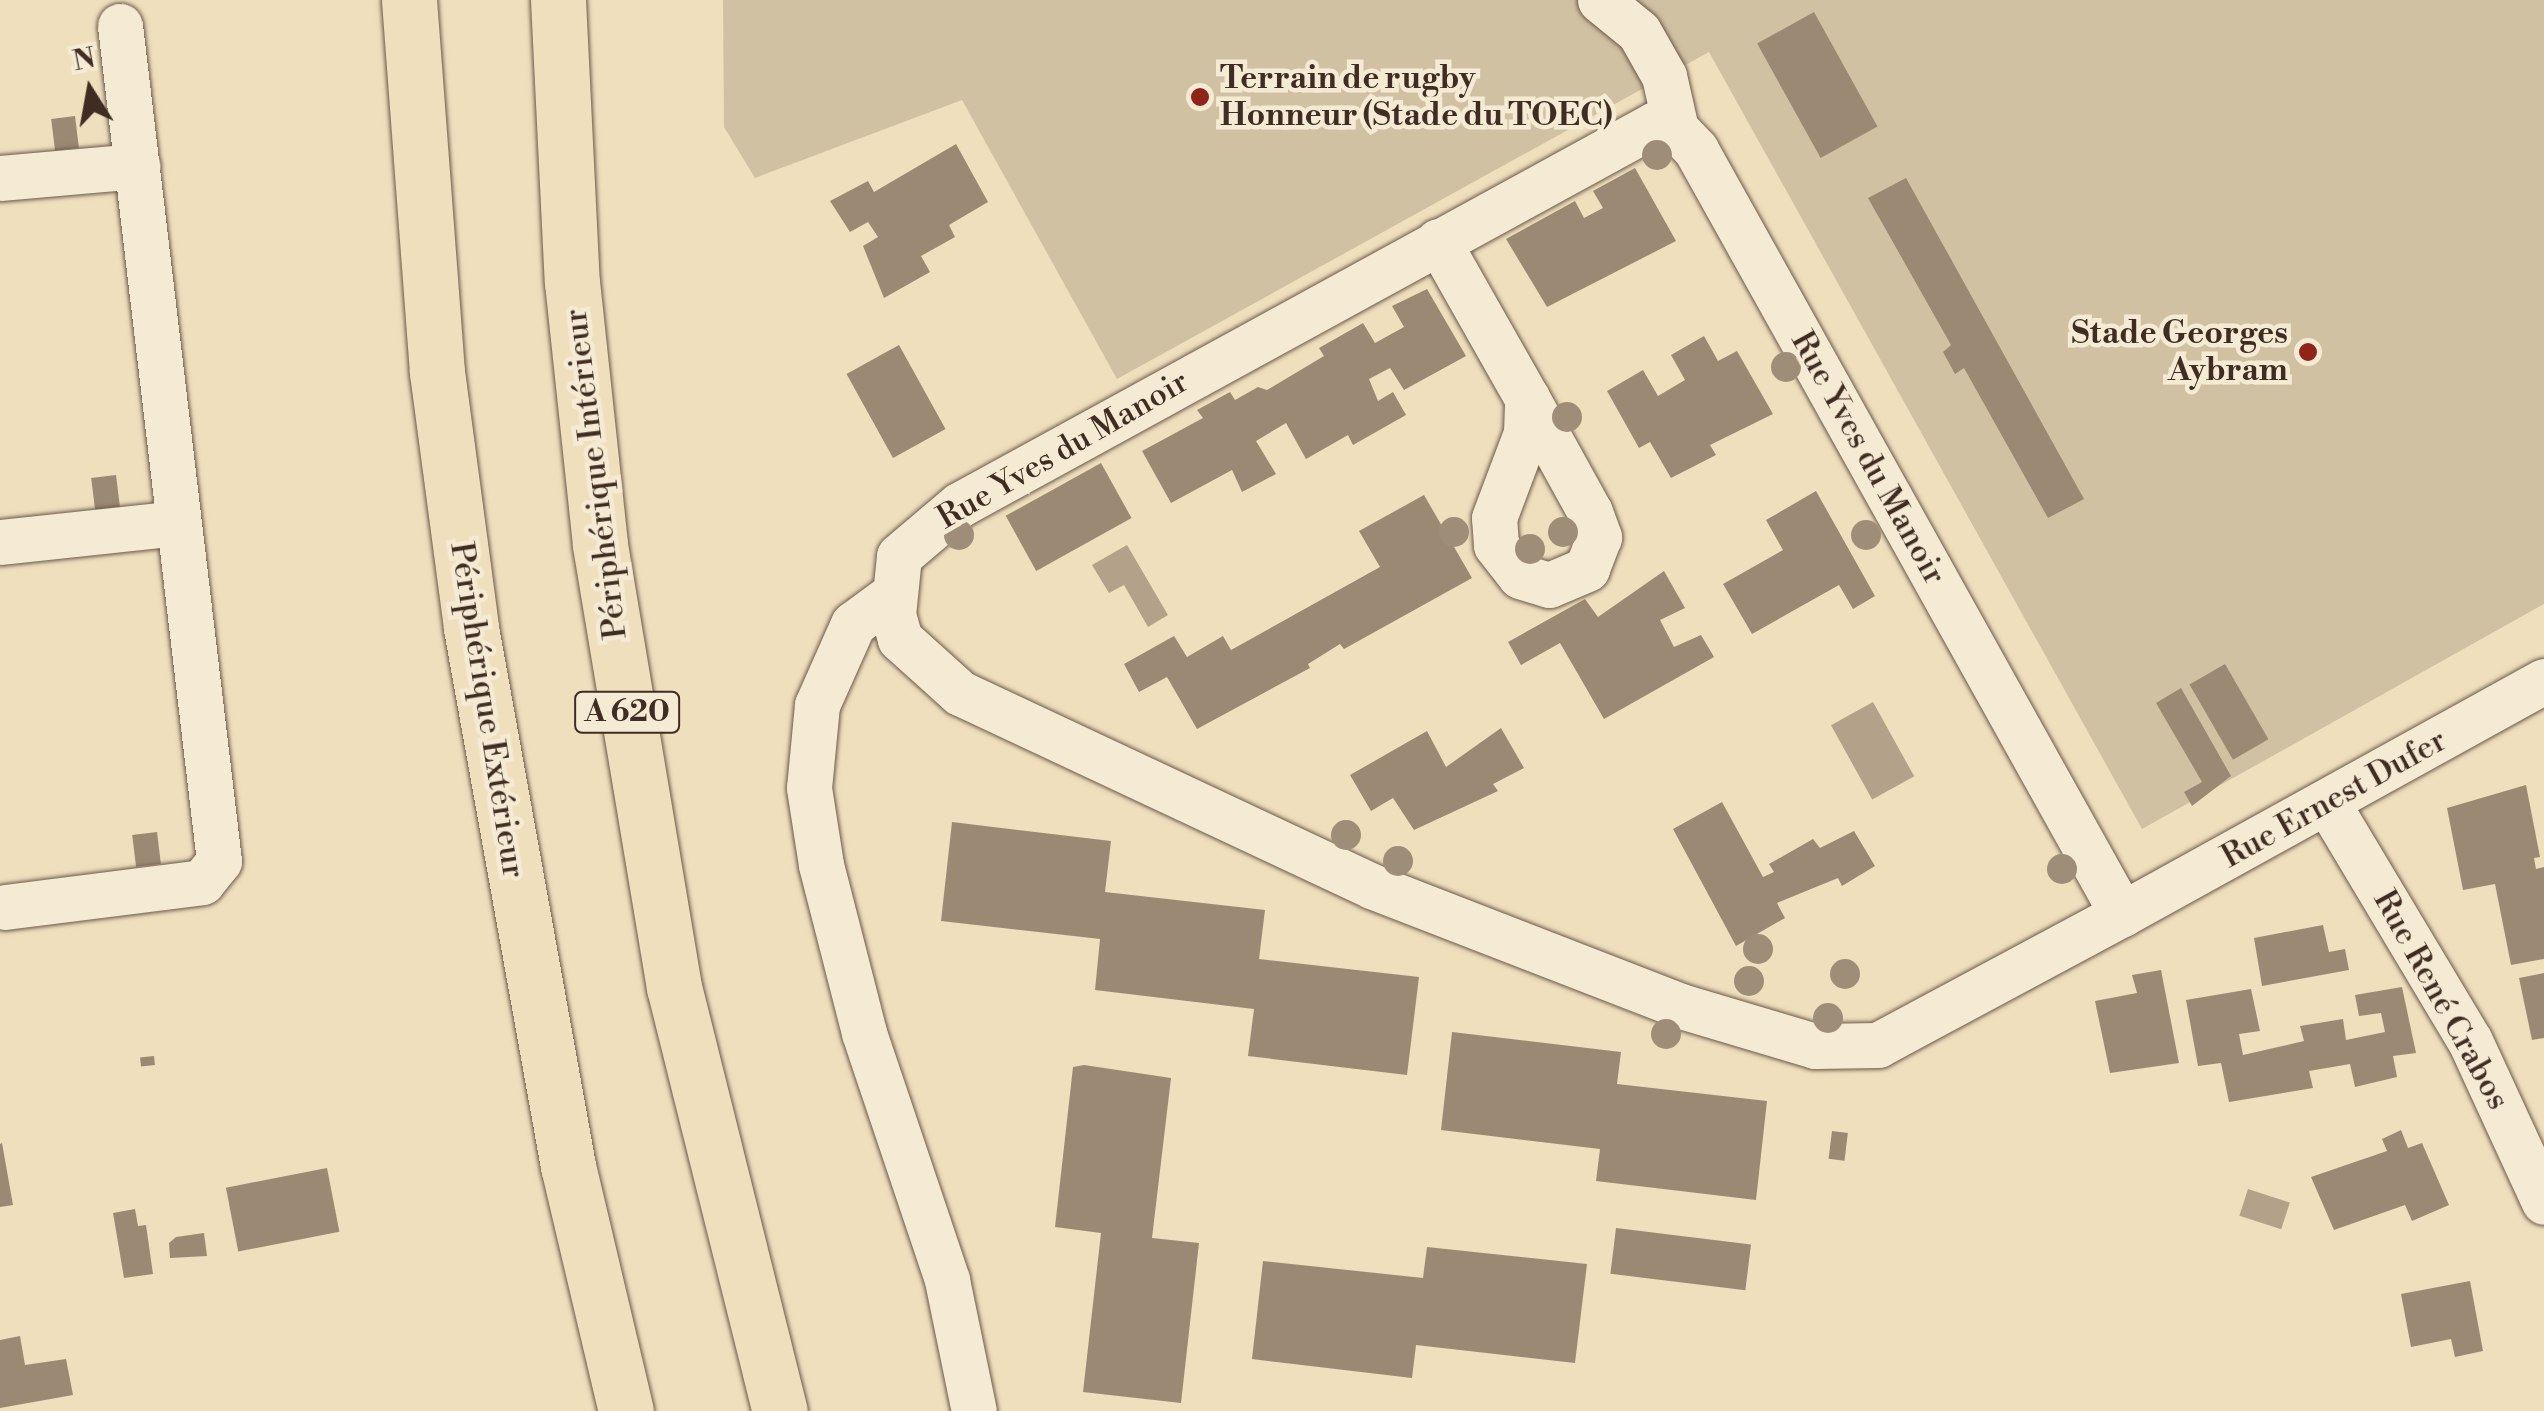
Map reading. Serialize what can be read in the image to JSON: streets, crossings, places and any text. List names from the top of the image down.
{
  "streets": {
    "highway": ["Périphérique Intérieur", "Périphérique Extérieur", "A 620"],
    "street": ["Rue Yves du Manoir", "Rue Ernest Dufer", "Rue René Crabos"]
  },
  "crossings": [
    ["Rue Yves du Manoir", "Rue Ernest Dufer"],
    ["Rue Ernest Dufer", "Rue René Crabos"]
  ],
  "places": ["Terrain de rugby Honneur (Stade du TOEC)", "Stade Georges Aybram"],
  "north": "top"
}
